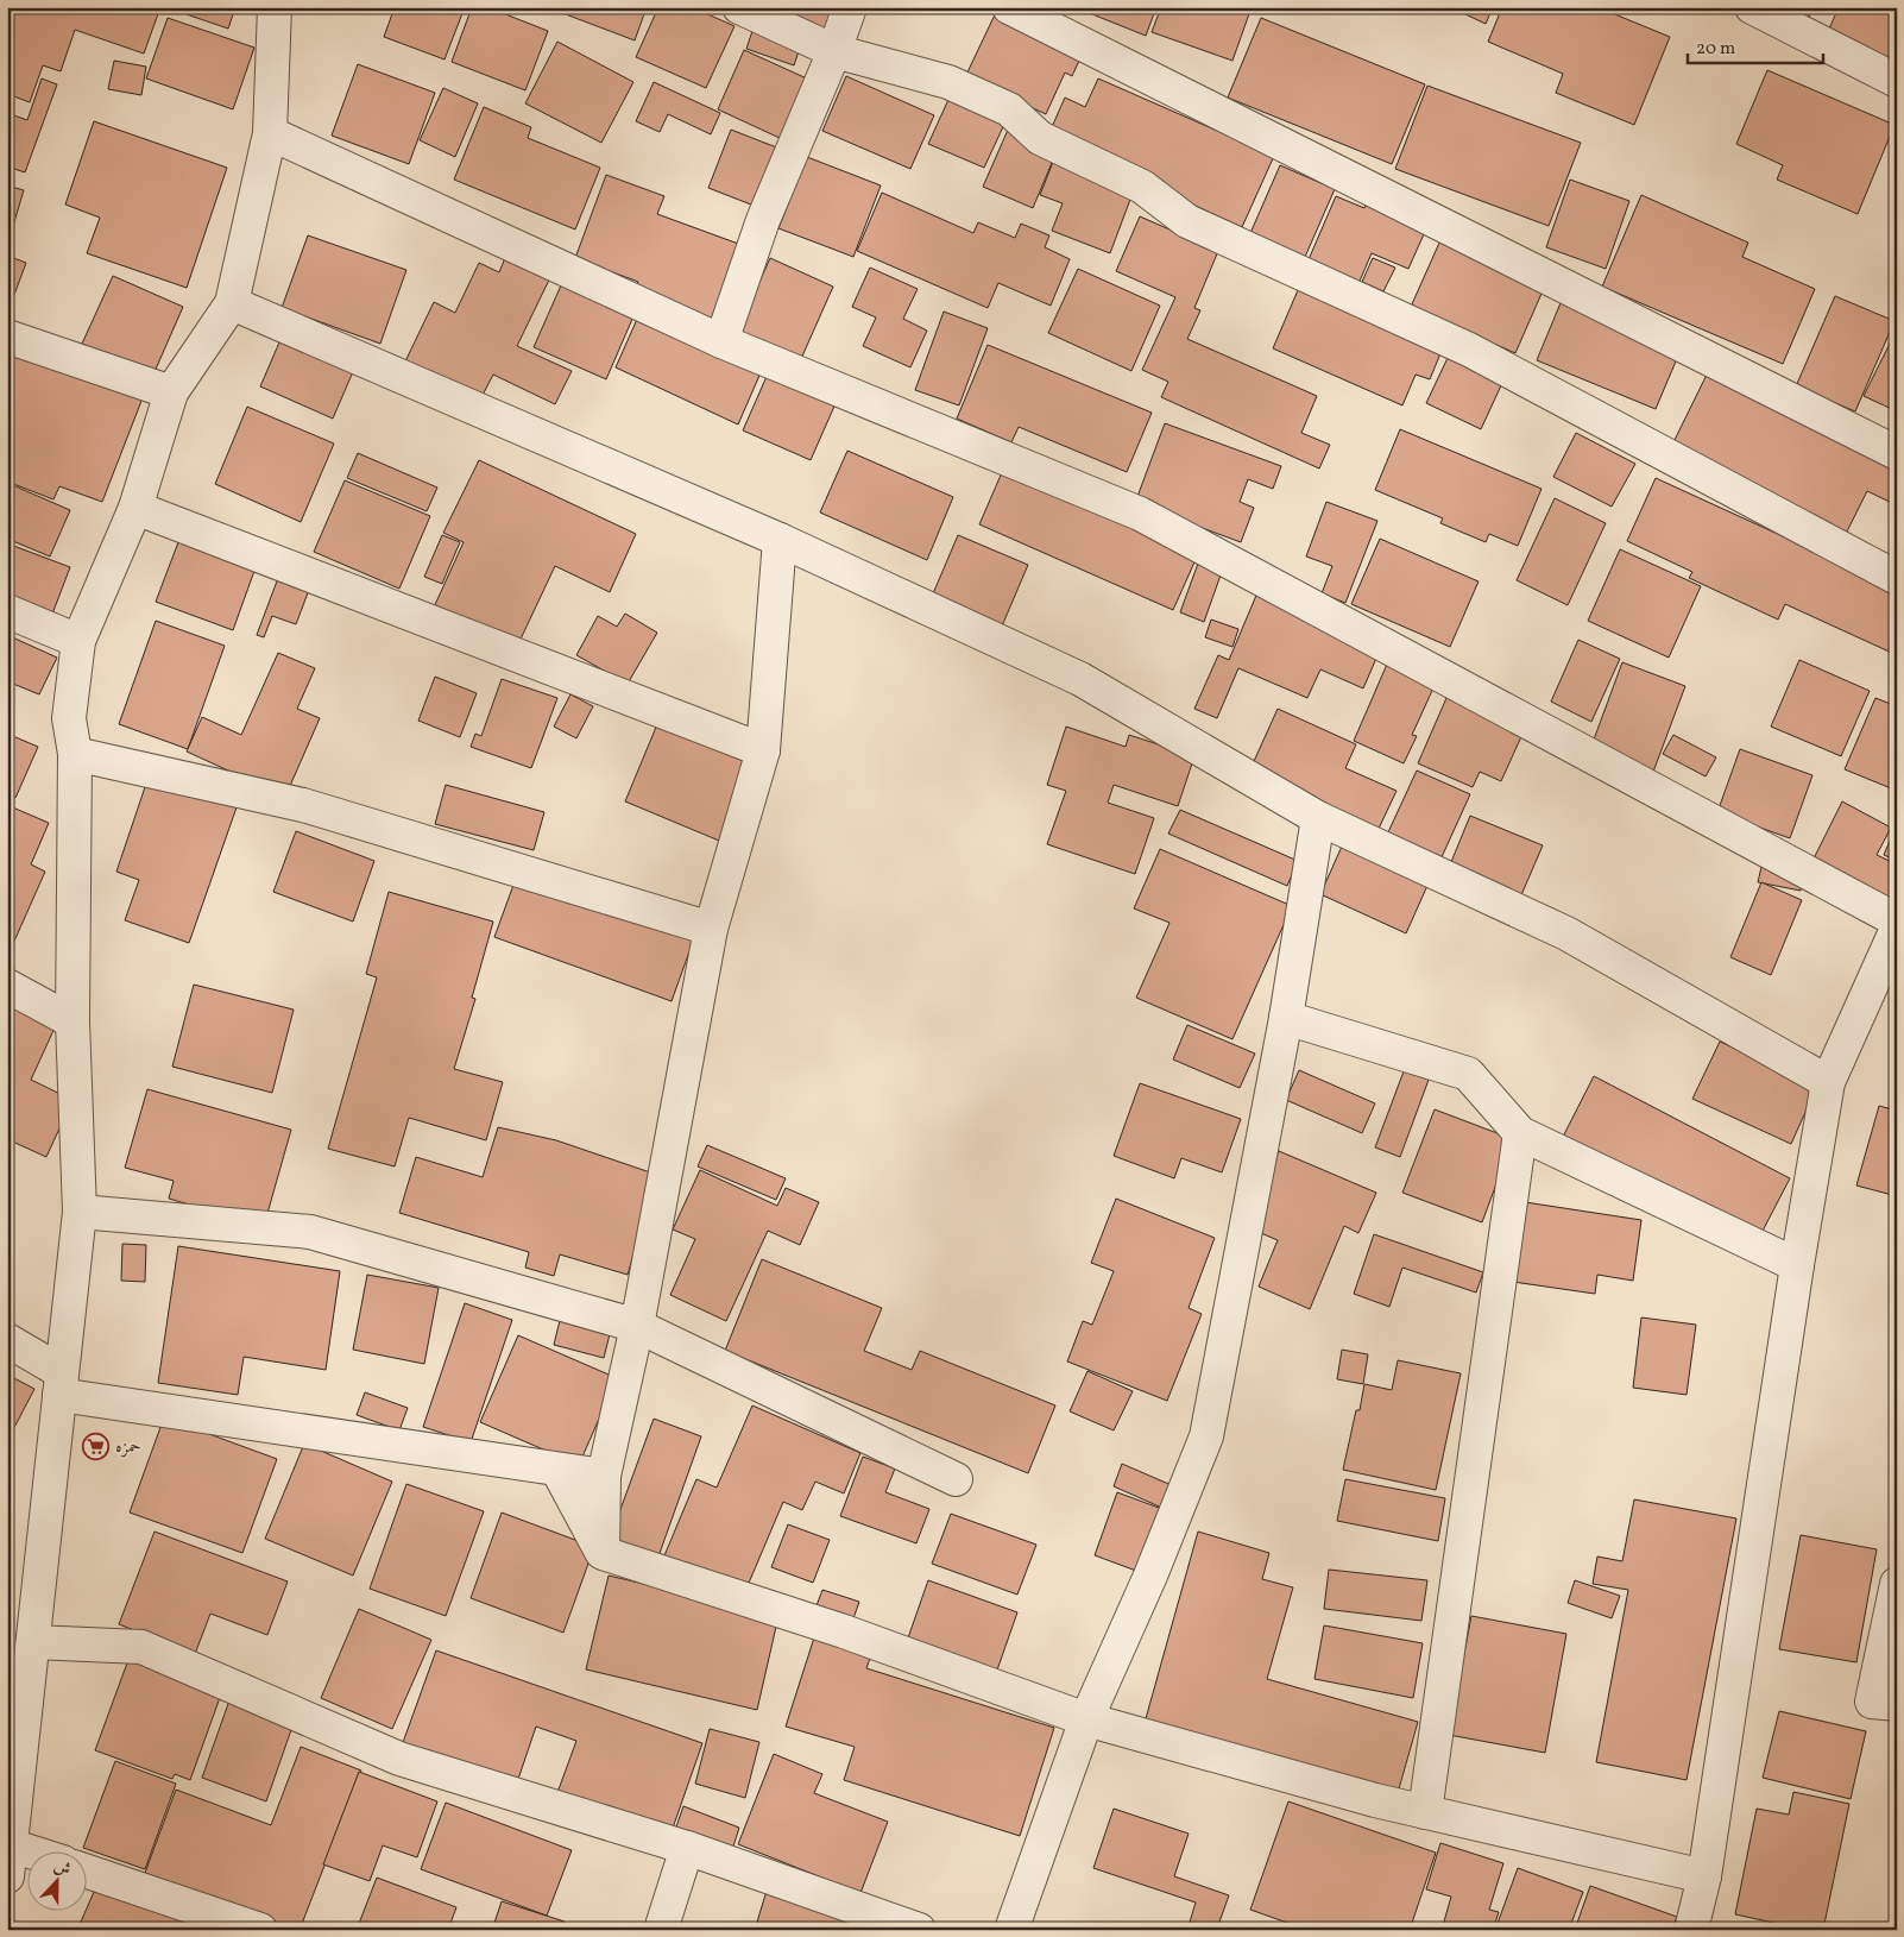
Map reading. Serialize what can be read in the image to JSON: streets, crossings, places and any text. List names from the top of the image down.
{
  "places": {
    "supermarket": ["حمزه"]
  },
  "scale_bar": "20 m",
  "north": "top"
}
